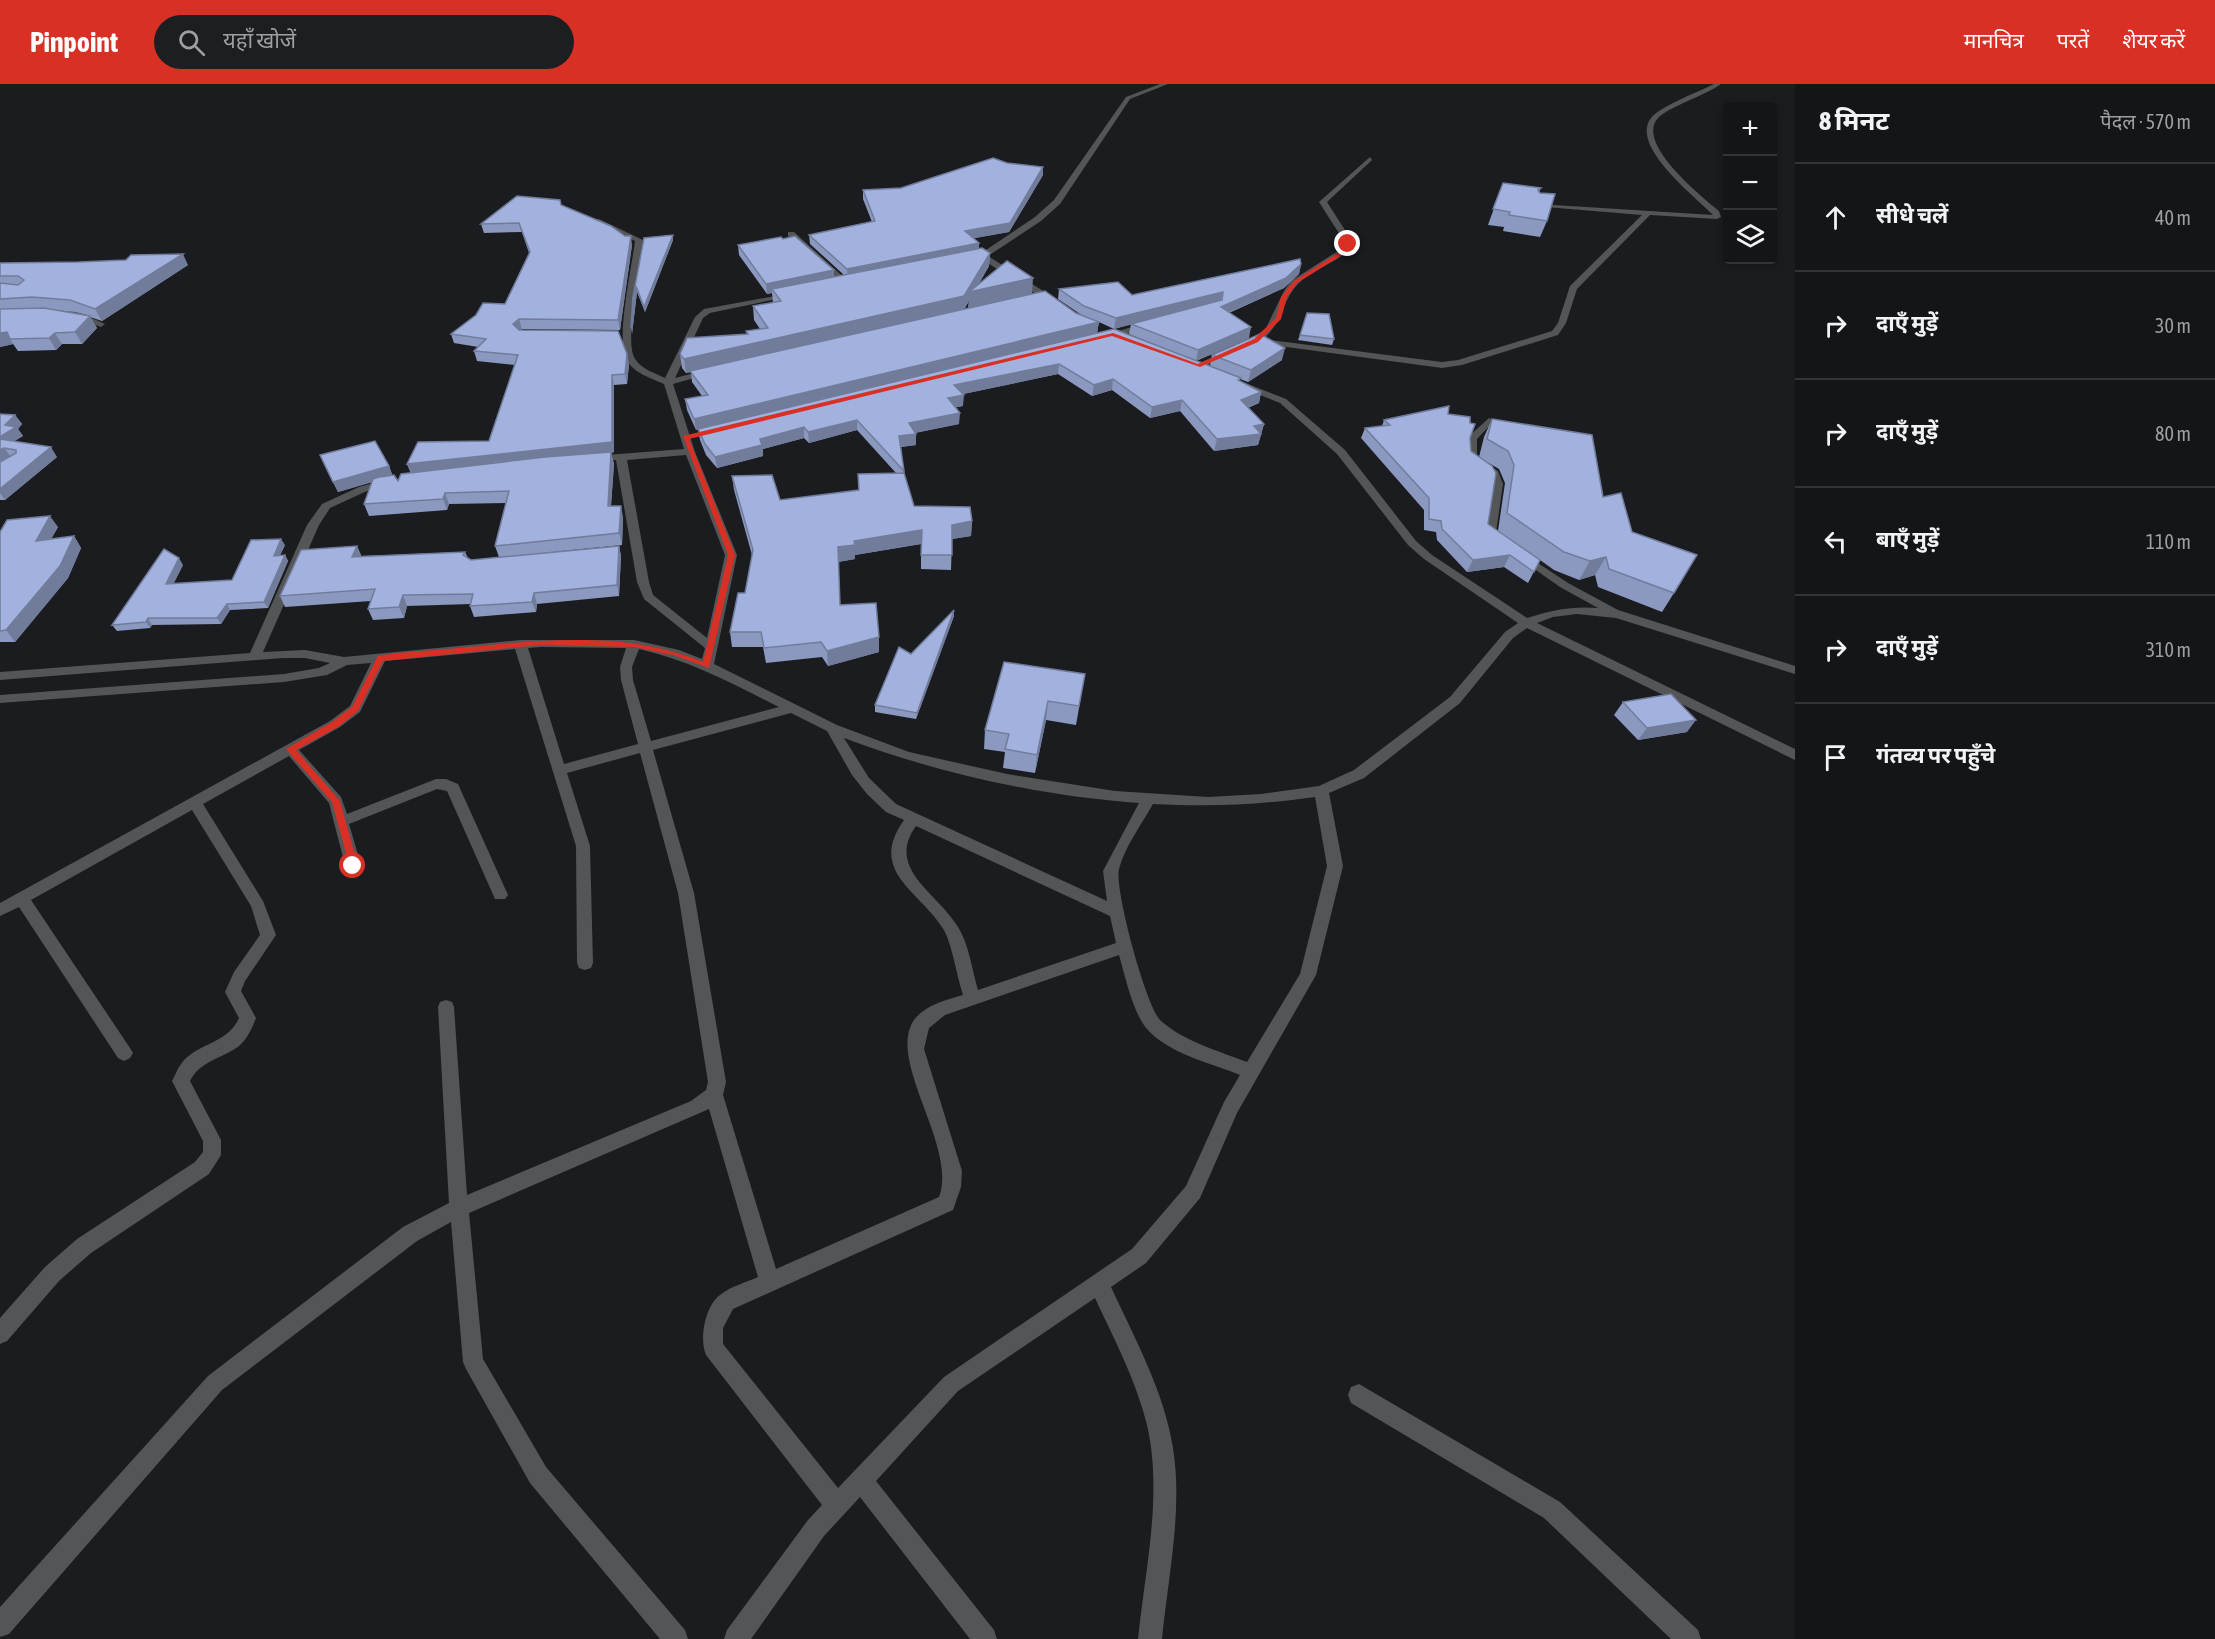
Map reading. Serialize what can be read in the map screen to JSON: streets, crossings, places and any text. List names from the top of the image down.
{
  "page": {
    "header": "Pinpoint",
    "search": "यहाँ खोजें",
    "nav": ["मानचित्र", "परतें", "शेयर करें"],
    "heading": ["8 मिनट", "पैदल · 570 m"],
    "map_buttons": ["+", "−"],
    "list": [
      ["सीधे चलें", "40 m"],
      ["दाएँ मुड़ें", "30 m"],
      ["दाएँ मुड़ें", "80 m"],
      ["बाएँ मुड़ें", "110 m"],
      ["दाएँ मुड़ें", "310 m"],
      "गंतव्य पर पहुँचे"
    ]
  }
}
